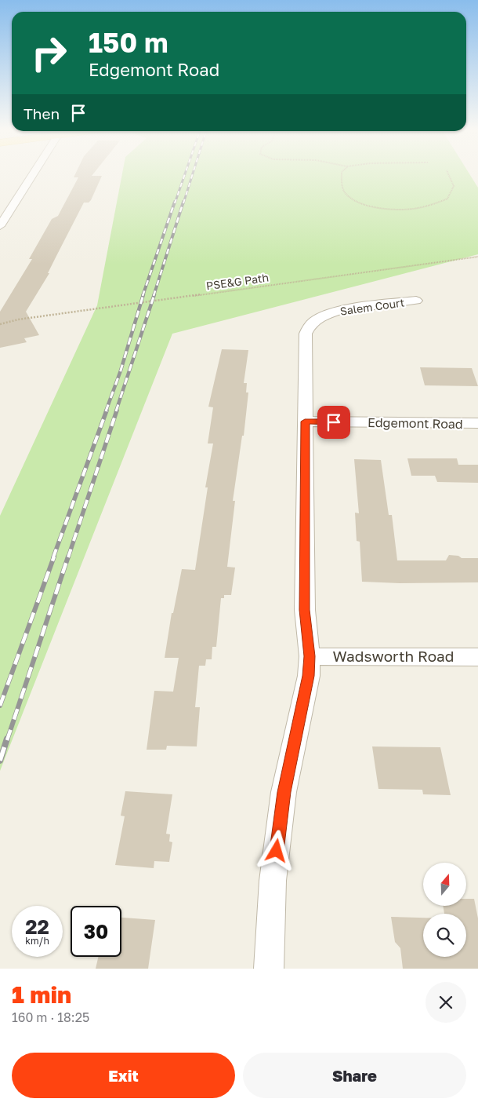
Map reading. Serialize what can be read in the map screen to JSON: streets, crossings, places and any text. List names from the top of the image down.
{
  "streets": {
    "street": ["Salem Court", "Edgemont Road", "Wadsworth Road"],
    "path": ["PSE&G Path"]
  },
  "crossings": [
    ["Salem Court", "Edgemont Road"]
  ],
  "north": "top",
  "page": {
    "turn": ["150 m", "Edgemont Road"],
    "then": "Then",
    "speed": "22 km/h",
    "limit": "30",
    "heading": ["1 min", "160 m · 18:25"],
    "buttons": ["Exit", "Share"]
  }
}
